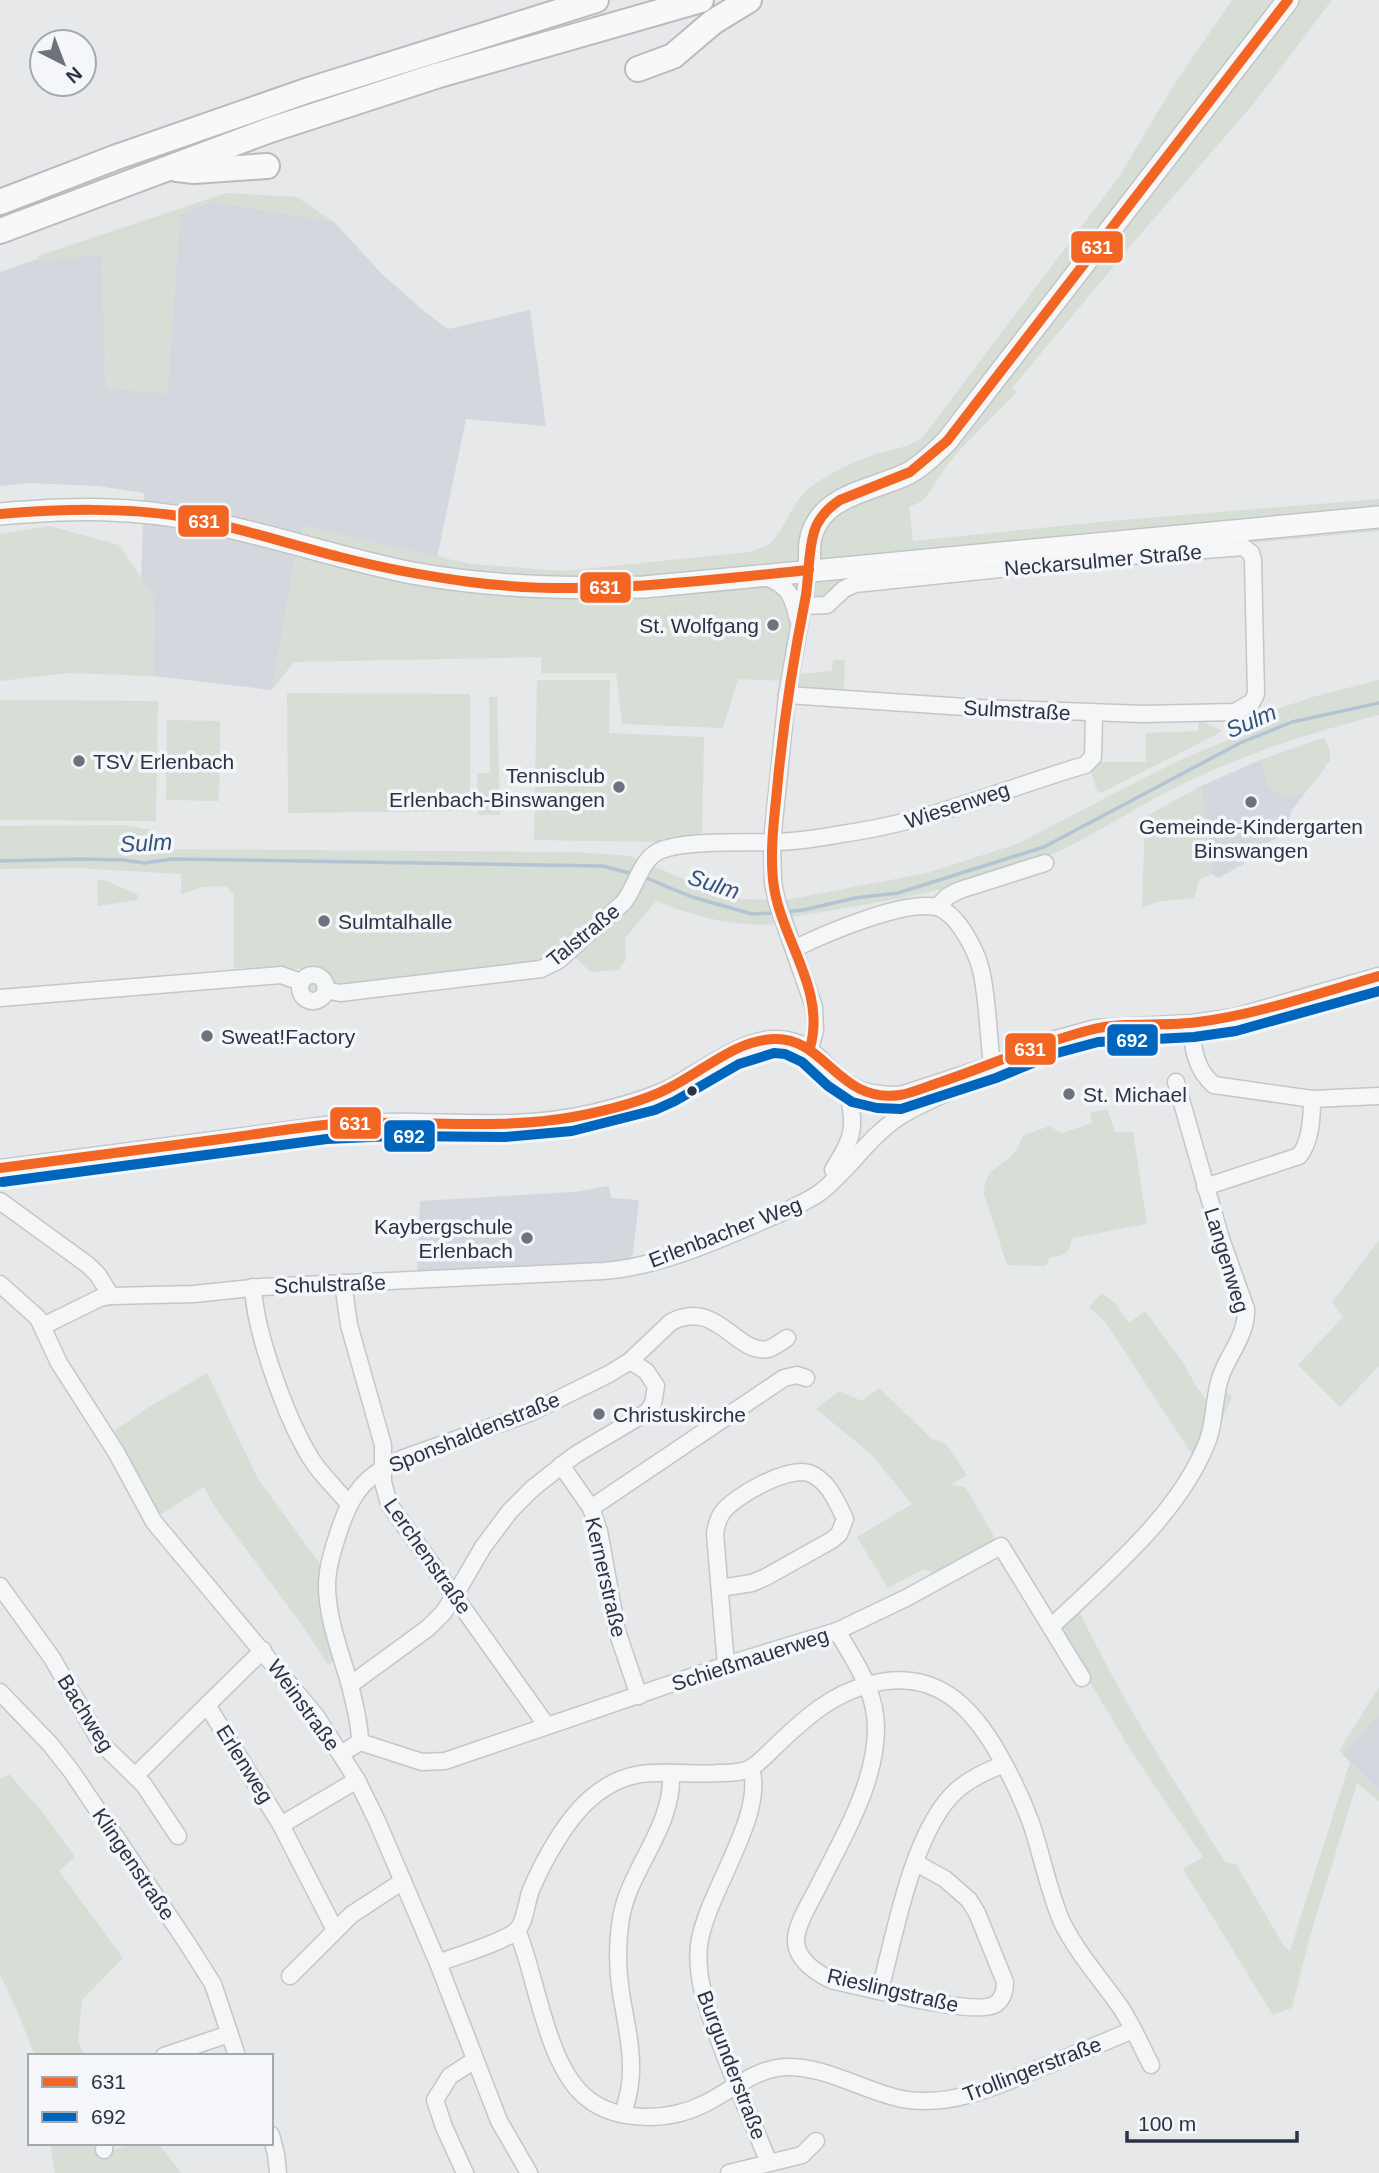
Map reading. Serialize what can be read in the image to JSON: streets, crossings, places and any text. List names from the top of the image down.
{
  "streets": {
    "street": [
      "Neckarsulmer Straße",
      "Sulmstraße",
      "Wiesenweg",
      "Talstraße",
      "Erlenbacher Weg",
      "Langenweg",
      "Schulstraße",
      "Sponshaldenstraße",
      "Lerchenstraße",
      "Kernerstraße",
      "Schießmauerweg",
      "Weinstraße",
      "Bachweg",
      "Erlenweg",
      "Klingenstraße",
      "Rieslingstraße",
      "Burgunderstraße",
      "Trollingerstraße"
    ]
  },
  "crossings": [
    ["Neckarsulmer Straße", "Sulmstraße"],
    ["Sulmstraße", "Wiesenweg"],
    ["Wiesenweg", "Talstraße"],
    ["Erlenbacher Weg", "Schulstraße"],
    ["Langenweg", "Schießmauerweg"],
    ["Schulstraße", "Lerchenstraße"],
    ["Schulstraße", "Weinstraße"],
    ["Sponshaldenstraße", "Lerchenstraße"],
    ["Lerchenstraße", "Schießmauerweg"],
    ["Kernerstraße", "Schießmauerweg"],
    ["Schießmauerweg", "Rieslingstraße"],
    ["Weinstraße", "Erlenweg"],
    ["Bachweg", "Erlenweg"],
    ["Burgunderstraße", "Trollingerstraße"]
  ],
  "water": ["Sulm"],
  "places": [
    "St. Wolfgang",
    "TSV Erlenbach",
    "Tennisclub Erlenbach-Binswangen",
    "Gemeinde-Kindergarten Binswangen",
    "Sulmtalhalle",
    "Sweat!Factory",
    "St. Michael",
    "Kaybergschule Erlenbach",
    "Christuskirche"
  ],
  "lines": ["transit line 631", "transit line 692"],
  "legend": ["631", "692"],
  "scale_bar": "100 m",
  "north": "bottom right"
}
